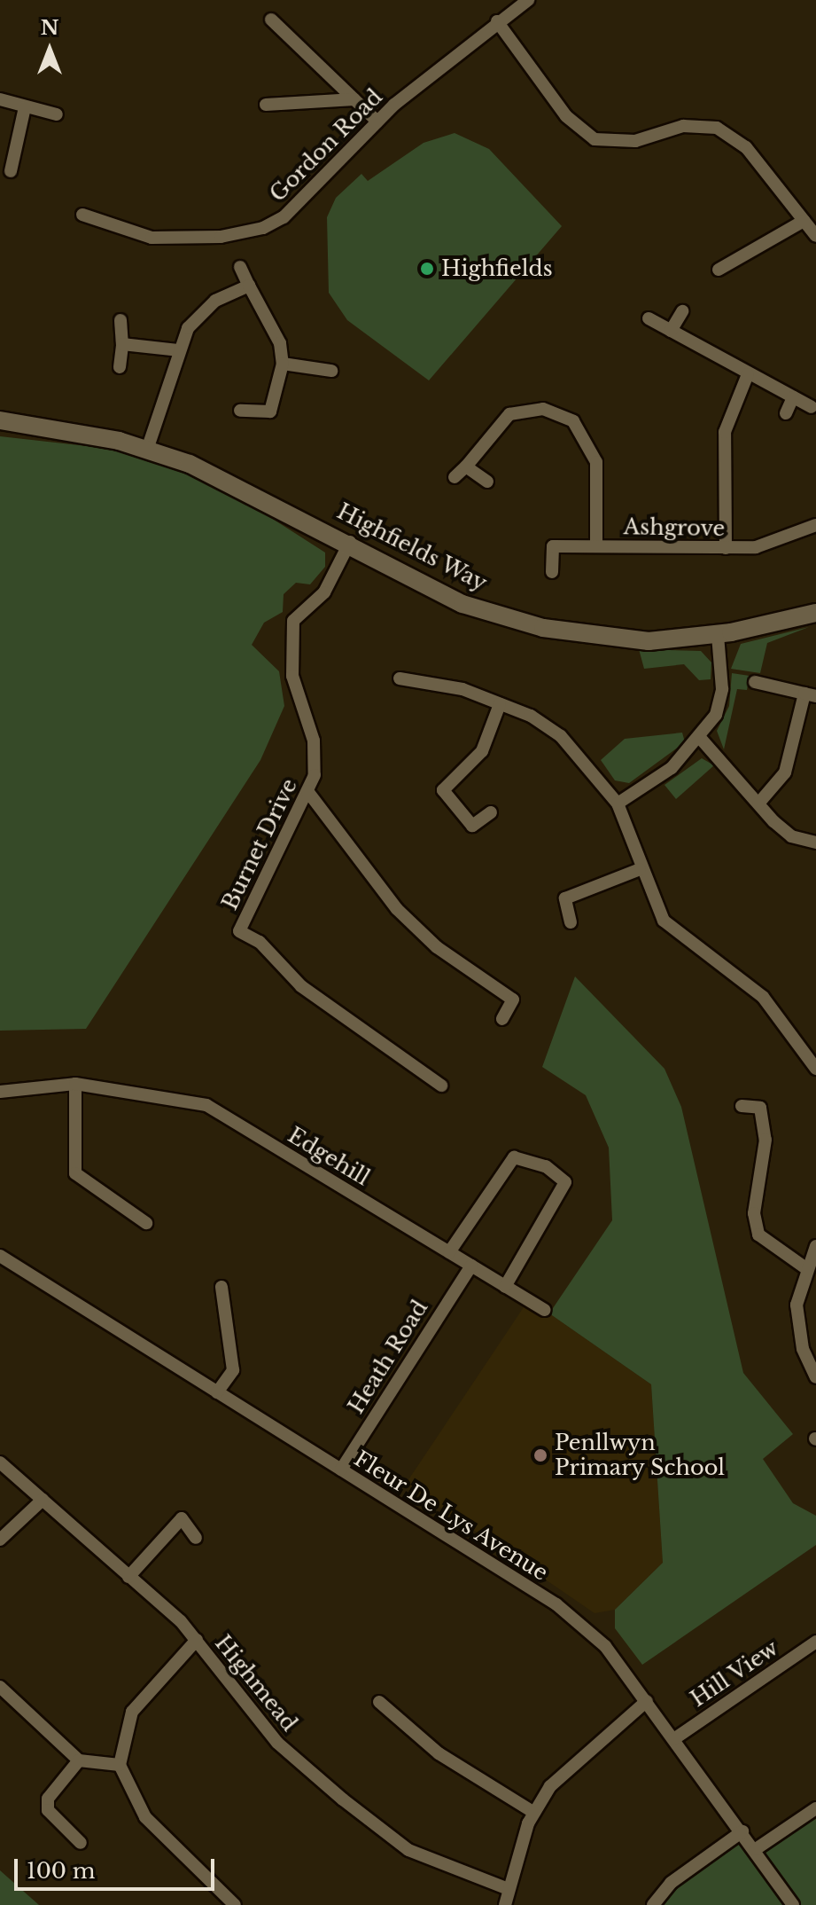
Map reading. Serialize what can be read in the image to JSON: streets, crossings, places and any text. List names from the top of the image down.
{
  "streets": {
    "main road": ["Highfields Way"],
    "street": [
      "Gordon Road",
      "Ashgrove",
      "Burnet Drive",
      "Edgehill",
      "Heath Road",
      "Fleur De Lys Avenue",
      "Hill View",
      "Highmead"
    ]
  },
  "crossings": [
    ["Highfields Way", "Burnet Drive"],
    ["Edgehill", "Heath Road"],
    ["Heath Road", "Fleur De Lys Avenue"],
    ["Fleur De Lys Avenue", "Hill View"]
  ],
  "places": ["Highfields", "Penllwyn Primary School"],
  "scale_bar": "100 m",
  "north": "top"
}
